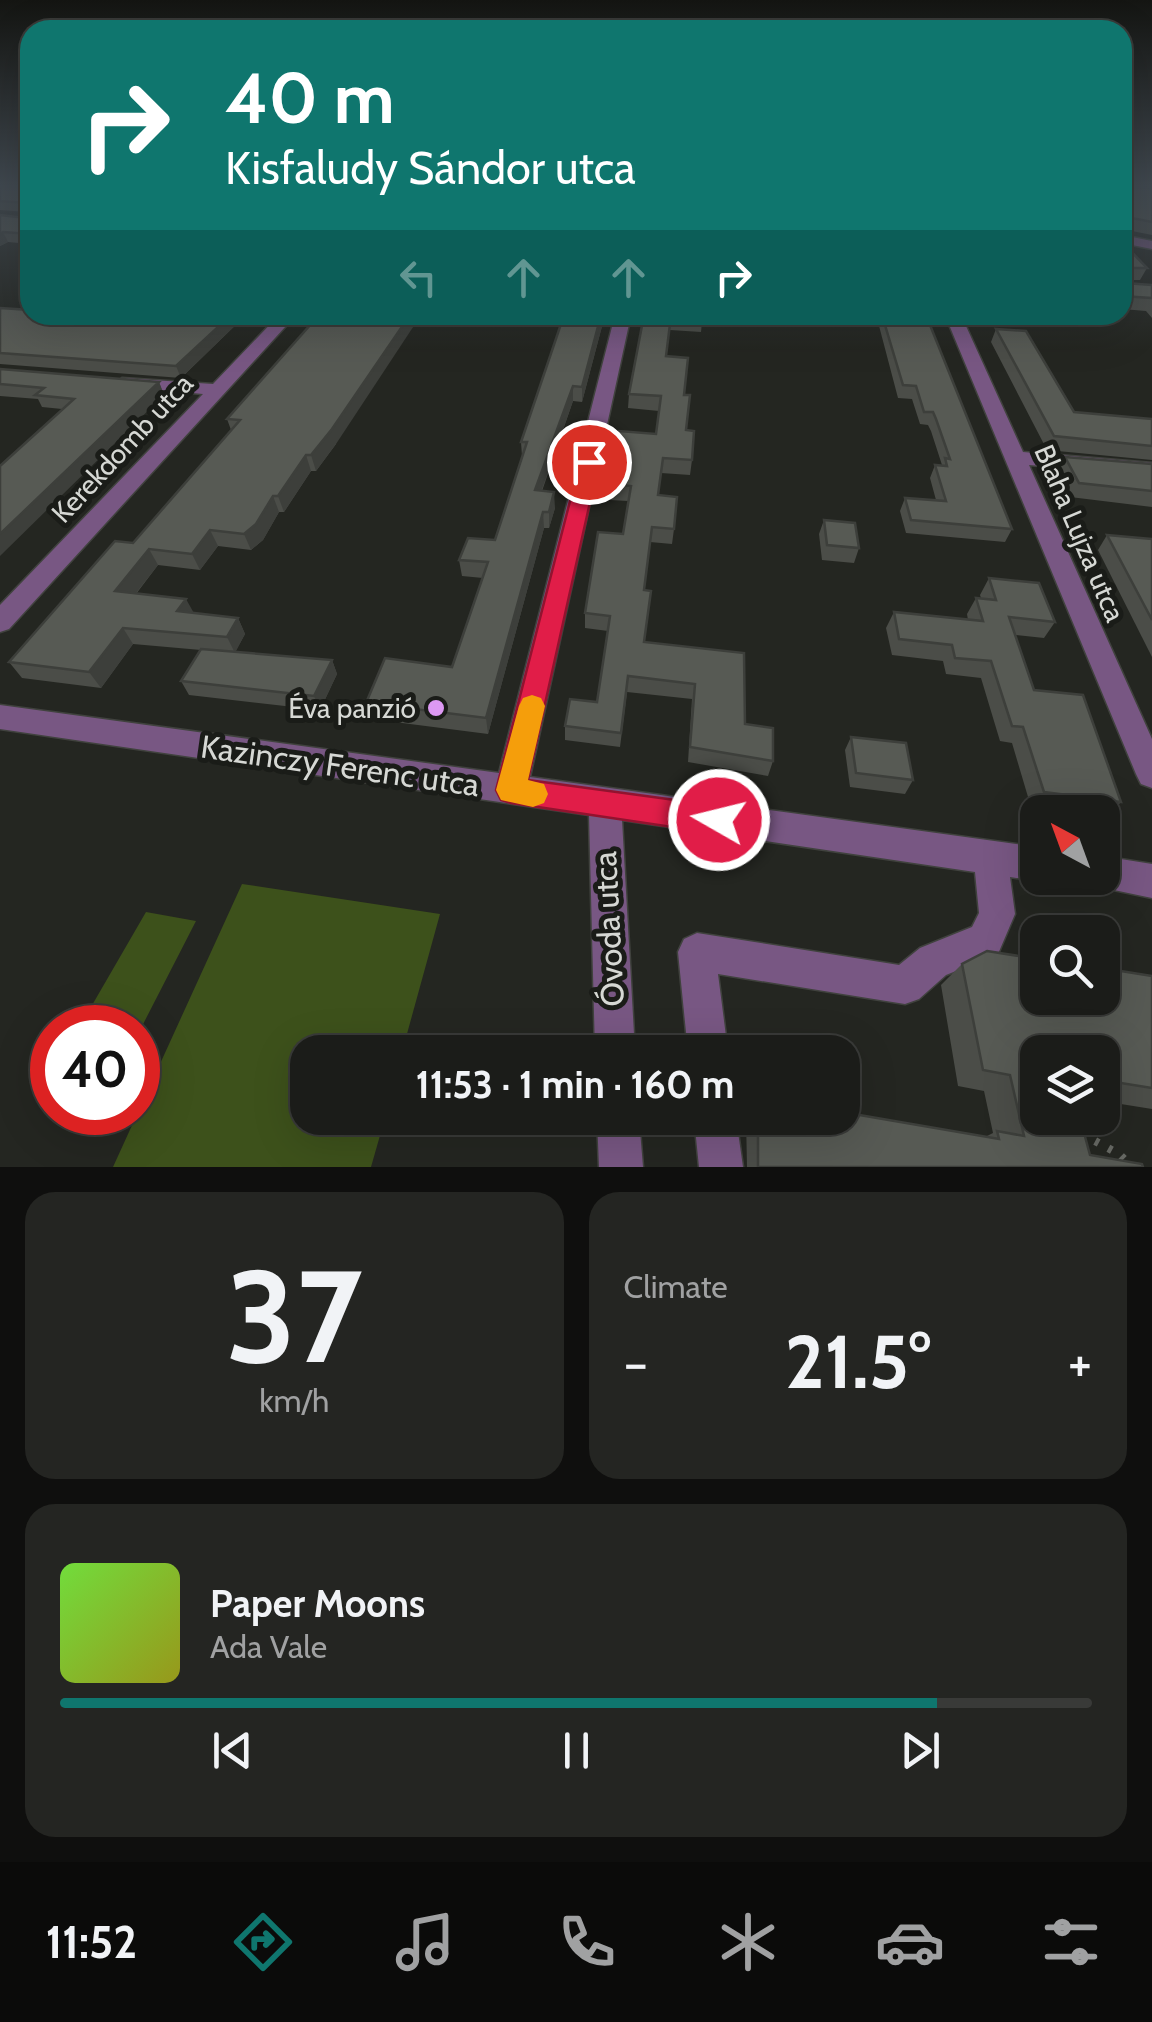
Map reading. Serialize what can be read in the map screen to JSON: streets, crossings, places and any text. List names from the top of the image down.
{
  "streets": {
    "street": [
      "Kerekdomb utca",
      "Blaha Lujza utca",
      "Kazinczy Ferenc utca",
      "Óvoda utca"
    ]
  },
  "crossings": [
    ["Kazinczy Ferenc utca", "Óvoda utca"]
  ],
  "places": ["Éva panzió"],
  "north": "top left",
  "page": {
    "turn": ["40 m", "Kisfaludy Sándor utca"],
    "limit": "40",
    "trip": "11:53 · 1 min · 160 m",
    "tile": [
      ["37", "km/h"],
      "Climate"
    ],
    "heat": ["−", "21.5°", "+"],
    "song": ["Paper Moons", "Ada Vale"],
    "tabs": "11:52"
  }
}
